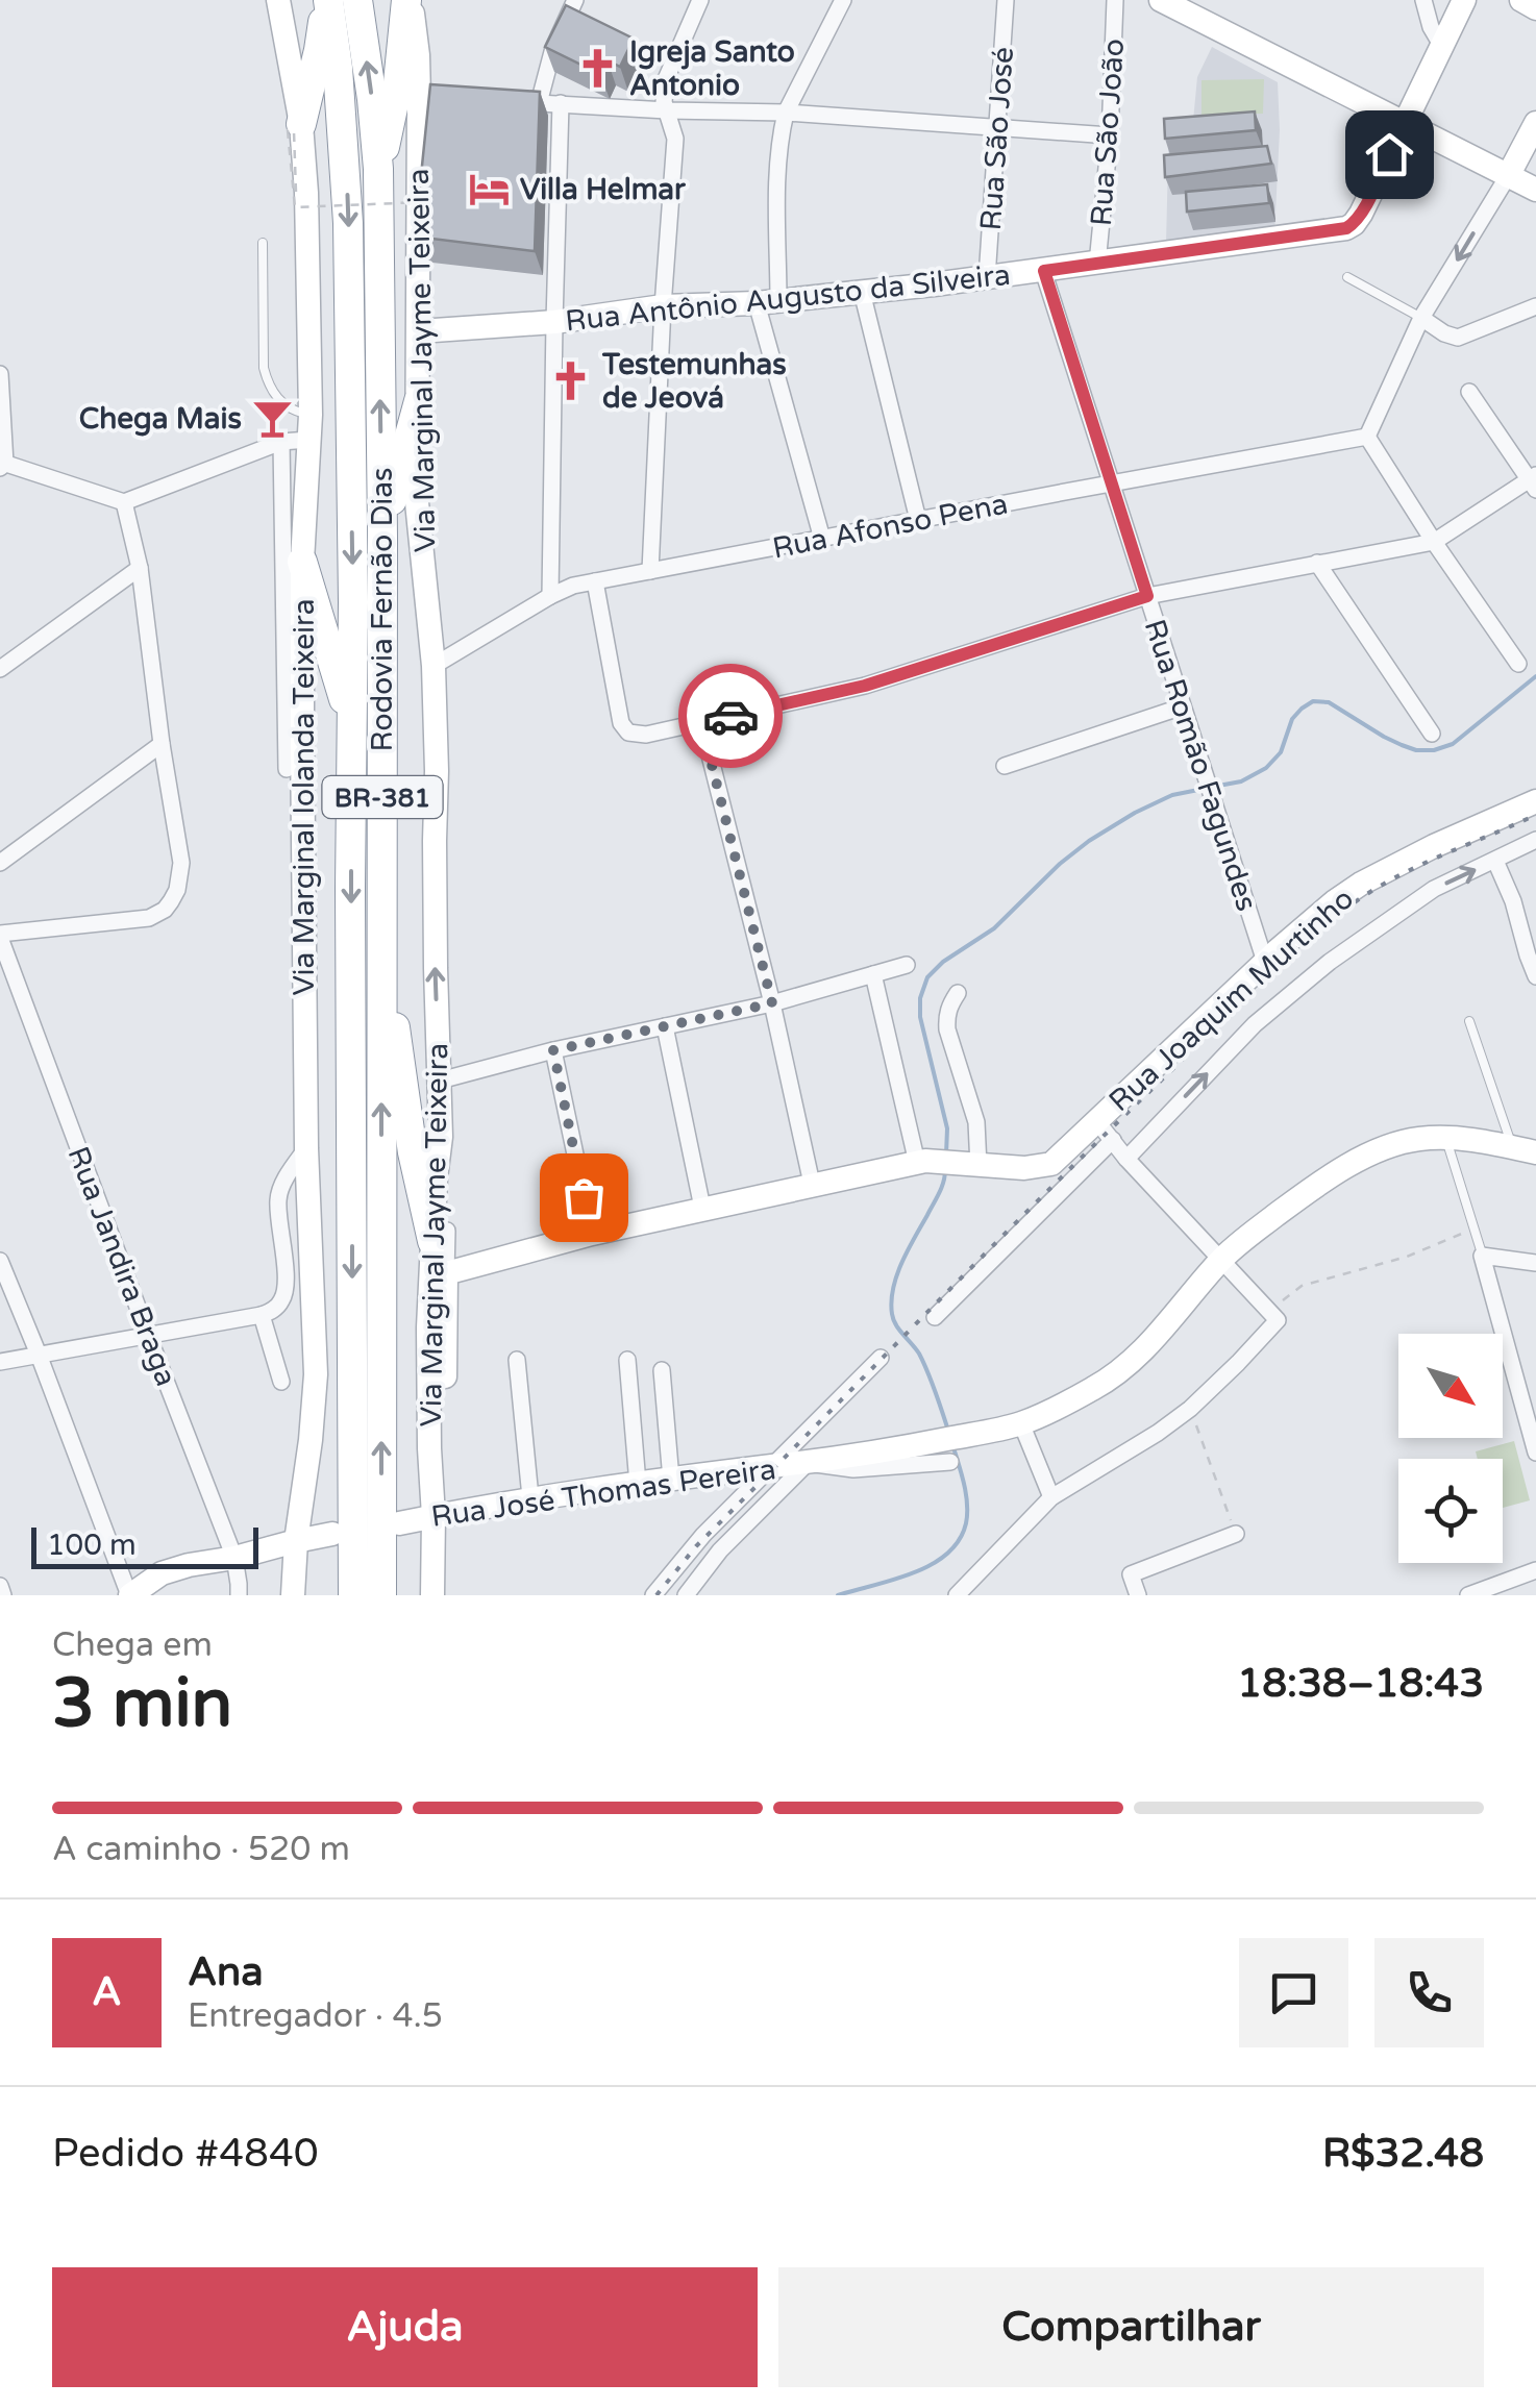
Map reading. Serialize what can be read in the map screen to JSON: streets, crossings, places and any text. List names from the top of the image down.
{
  "streets": {
    "highway": ["Rodovia Fernão Dias", "BR-381"],
    "street": [
      "Rua São João",
      "Rua São José",
      "Rua Antônio Augusto da Silveira",
      "Via Marginal Jayme Teixeira",
      "Rua Afonso Pena",
      "Rua Romão Fagundes",
      "Via Marginal Iolanda Teixeira",
      "Rua Joaquim Murtinho",
      "Rua Jandira Braga",
      "Rua José Thomas Pereira"
    ]
  },
  "crossings": [
    ["Rua São João", "Rua Antônio Augusto da Silveira"],
    ["Rua São José", "Rua Antônio Augusto da Silveira"],
    ["Rua Antônio Augusto da Silveira", "Via Marginal Jayme Teixeira"],
    ["Rua Antônio Augusto da Silveira", "Rua Romão Fagundes"],
    ["Via Marginal Jayme Teixeira", "Rua Afonso Pena"],
    ["Via Marginal Jayme Teixeira", "Rua José Thomas Pereira"],
    ["Rua Afonso Pena", "Rua Romão Fagundes"],
    ["Rua Romão Fagundes", "Rua Joaquim Murtinho"]
  ],
  "places": {
    "church": ["Igreja Santo Antonio", "Testemunhas de Jeová"],
    "hotel": ["Villa Helmar"],
    "bar": ["Chega Mais"]
  },
  "scale_bar": "100 m",
  "north": "bottom right",
  "page": {
    "scale": "100 m",
    "heading": ["3 min", "Chega em", "18:38–18:43"],
    "panel": [
      "Ana",
      "Entregador · 4.5",
      "Pedido #4840",
      "R$32.48"
    ],
    "bar": "A caminho · 520 m",
    "round": "A",
    "buttons": ["Ajuda", "Compartilhar"]
  }
}
